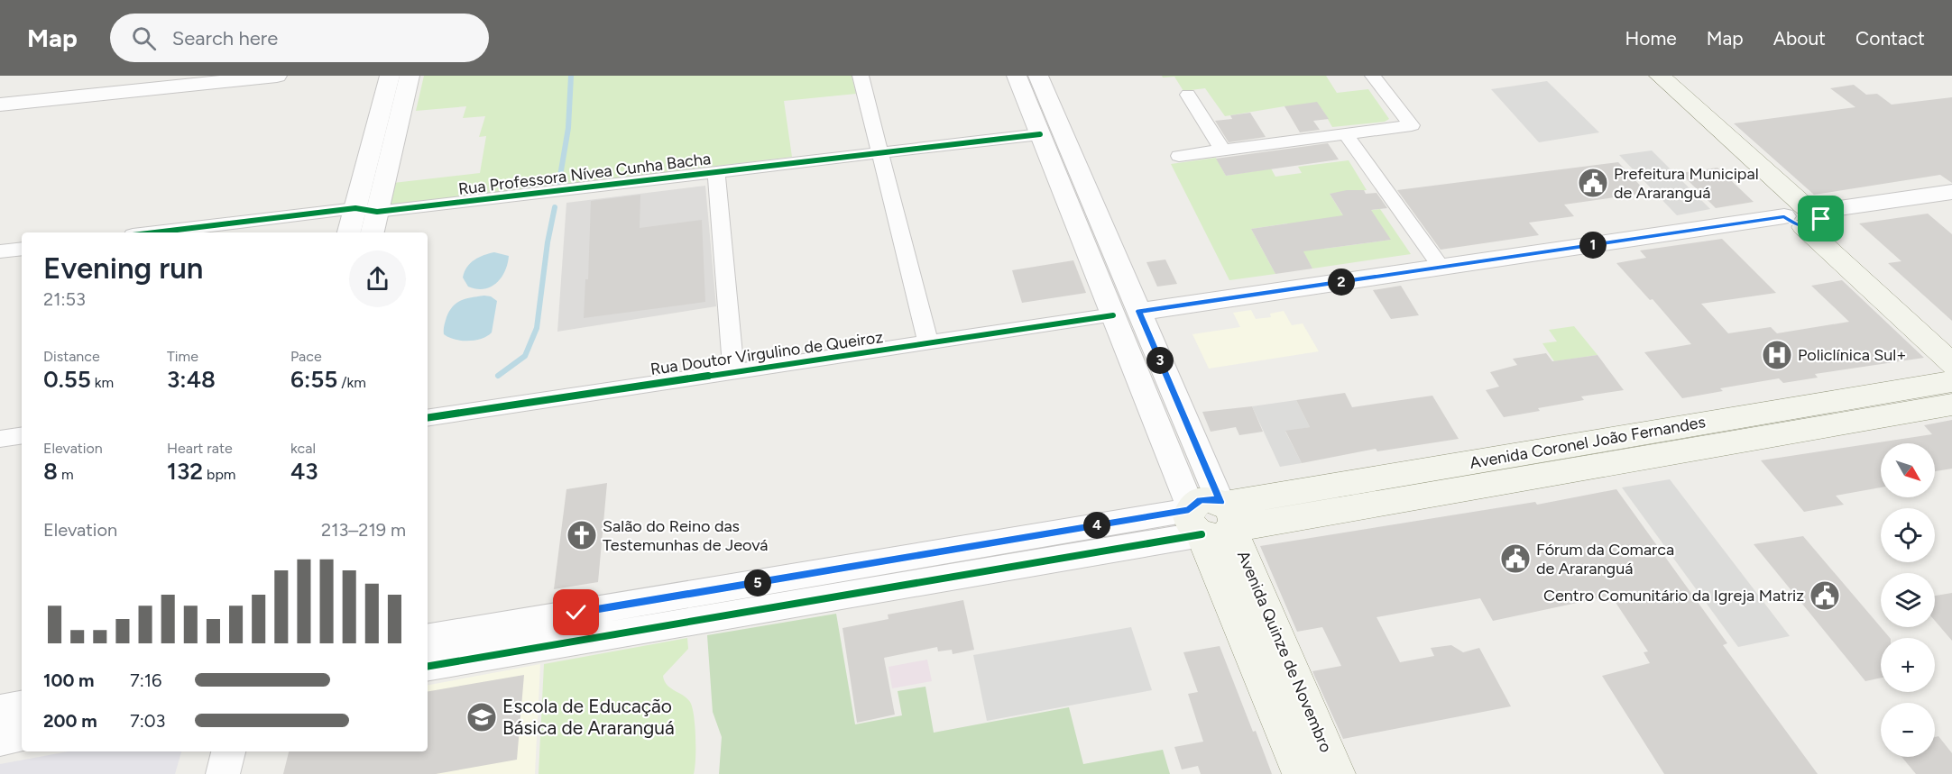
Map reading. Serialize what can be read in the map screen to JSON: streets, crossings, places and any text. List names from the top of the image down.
{
  "streets": {
    "main road": ["Avenida Coronel João Fernandes", "Avenida Quinze de Novembro"],
    "street": ["Rua Professora Nívea Cunha Bacha", "Rua Doutor Virgulino de Queiroz"]
  },
  "crossings": [
    ["Rua Professora Nívea Cunha Bacha", "Avenida Quinze de Novembro"],
    ["Rua Doutor Virgulino de Queiroz", "Avenida Quinze de Novembro"],
    ["Avenida Coronel João Fernandes", "Avenida Quinze de Novembro"]
  ],
  "places": {
    "public building": ["Prefeitura Municipal de Araranguá", "Fórum da Comarca de Araranguá", "Centro Comunitário da Igreja Matriz"],
    "hospital": ["Policlínica Sul+"],
    "church": ["Salão do Reino das Testemunhas de Jeová"],
    "school or university": ["Escola de Educação Básica de Araranguá"]
  },
  "north": "bottom right",
  "page": {
    "header": "Map",
    "search": "Search here",
    "nav": [
      "Home",
      "Map",
      "About",
      "Contact"
    ],
    "pins": [
      "1",
      "2",
      "3",
      "4",
      "5"
    ],
    "heading": ["Evening run", "21:53"],
    "stats": [
      ["Distance", "0.55 km"],
      ["Time", "3:48"],
      ["Pace", "6:55 /km"],
      ["Elevation", "8 m"],
      ["Heart rate", "132 bpm"],
      ["kcal", "43"]
    ],
    "map_buttons": ["+", "−"],
    "chart": ["Elevation", "213–219 m"],
    "list": [
      {
        "name": "100 m",
        "note": "7:16"
      },
      {
        "name": "200 m",
        "note": "7:03"
      }
    ]
  }
}
